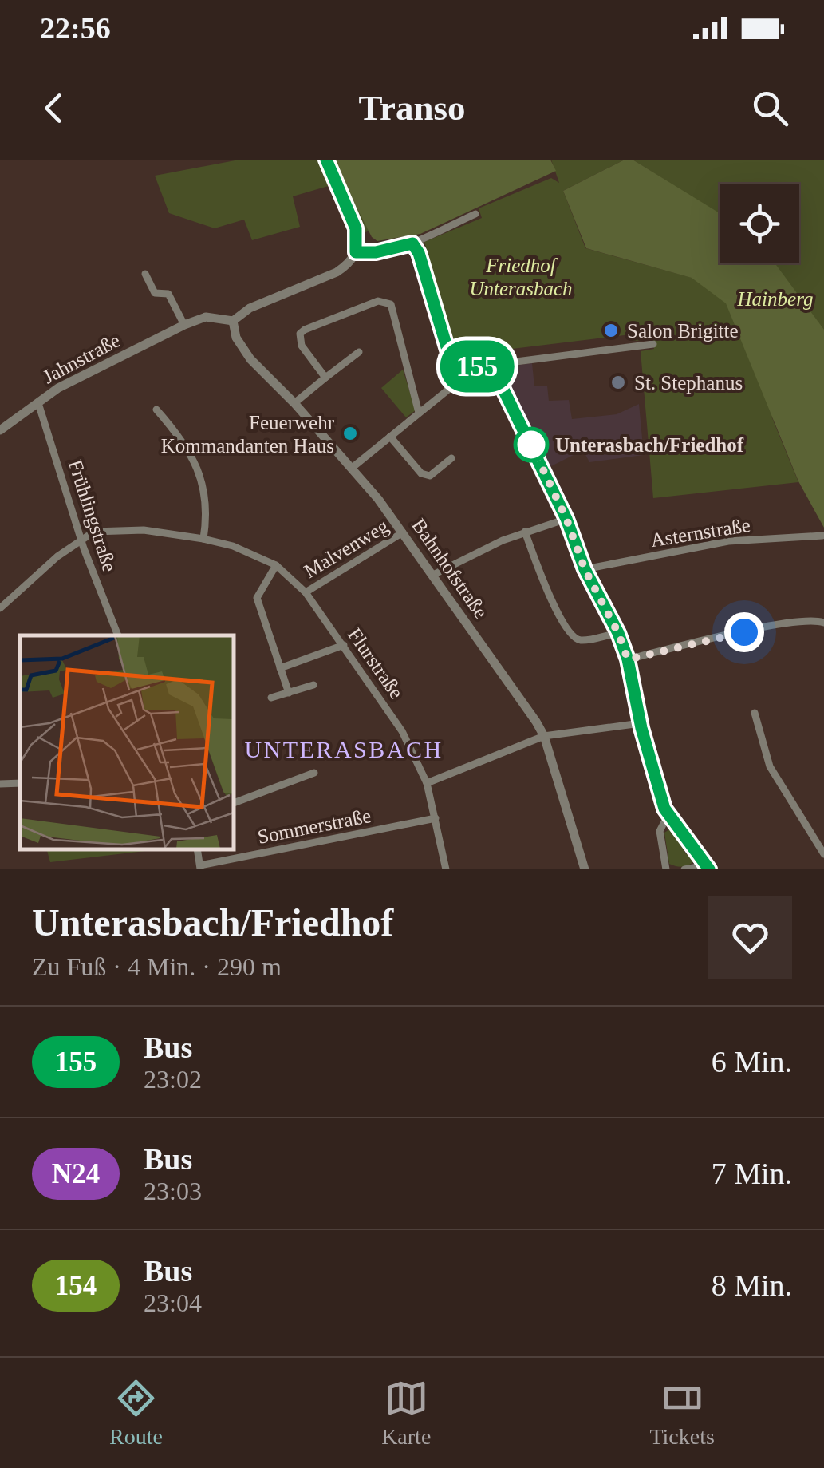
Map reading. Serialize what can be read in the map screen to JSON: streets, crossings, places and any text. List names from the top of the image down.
{
  "streets": {
    "street": [
      "Jahnstraße",
      "Frühlingstraße",
      "Asternstraße",
      "Malvenweg",
      "Bahnhofstraße",
      "Flurstraße",
      "Sommerstraße"
    ]
  },
  "crossings": [
    ["Jahnstraße", "Frühlingstraße"],
    ["Jahnstraße", "Bahnhofstraße"],
    ["Frühlingstraße", "Flurstraße"],
    ["Malvenweg", "Bahnhofstraße"],
    ["Malvenweg", "Flurstraße"],
    ["Flurstraße", "Sommerstraße"]
  ],
  "districts": ["UNTERASBACH"],
  "parks": ["Friedhof Unterasbach", "Hainberg"],
  "places": [
    "Salon Brigitte",
    "St. Stephanus",
    "Feuerwehr Kommandanten Haus",
    "Unterasbach/Friedhof"
  ],
  "lines": ["bus line 155"],
  "page": {
    "status": "22:56",
    "header": "Transo",
    "on_map": "155",
    "heading": ["Unterasbach/Friedhof", "Zu Fuß · 4 Min. · 290 m"],
    "list": [
      {
        "mark": "155",
        "name": "Bus",
        "note": "23:02",
        "value": "6 Min."
      },
      {
        "mark": "N24",
        "name": "Bus",
        "note": "23:03",
        "value": "7 Min."
      },
      {
        "mark": "154",
        "name": "Bus",
        "note": "23:04",
        "value": "8 Min."
      }
    ],
    "tabs": ["Route", "Karte", "Tickets"]
  }
}
